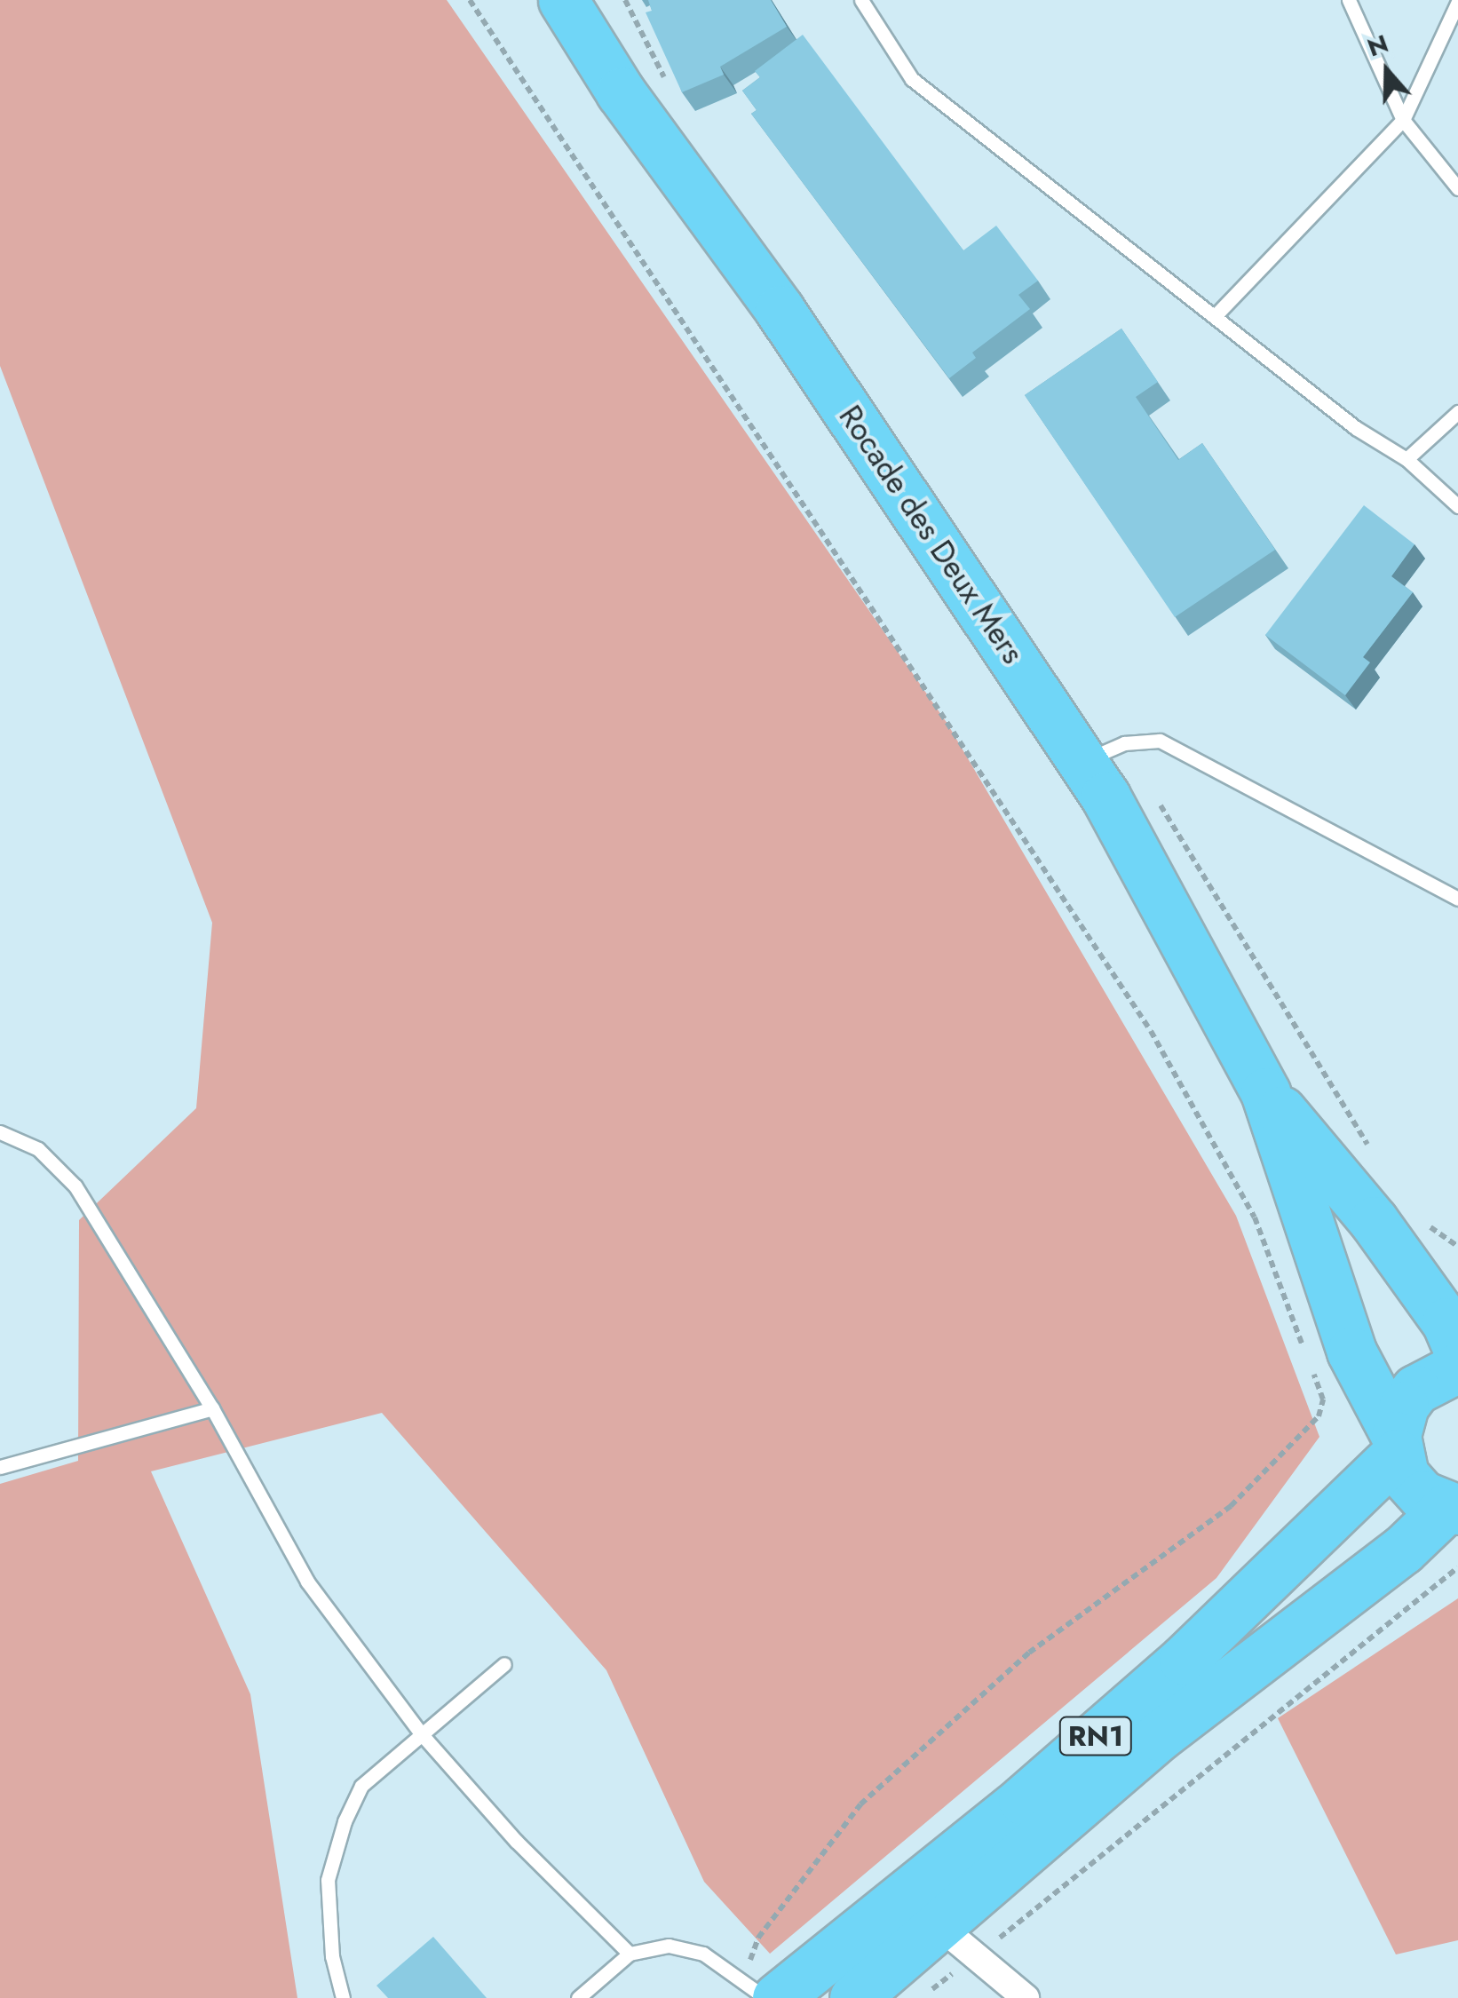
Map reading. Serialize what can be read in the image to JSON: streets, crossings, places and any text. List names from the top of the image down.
{
  "streets": {
    "highway": ["Rocade des Deux Mers", "RN1"]
  },
  "crossings": [
    ["Rocade des Deux Mers", "RN1"]
  ],
  "north": "top"
}
